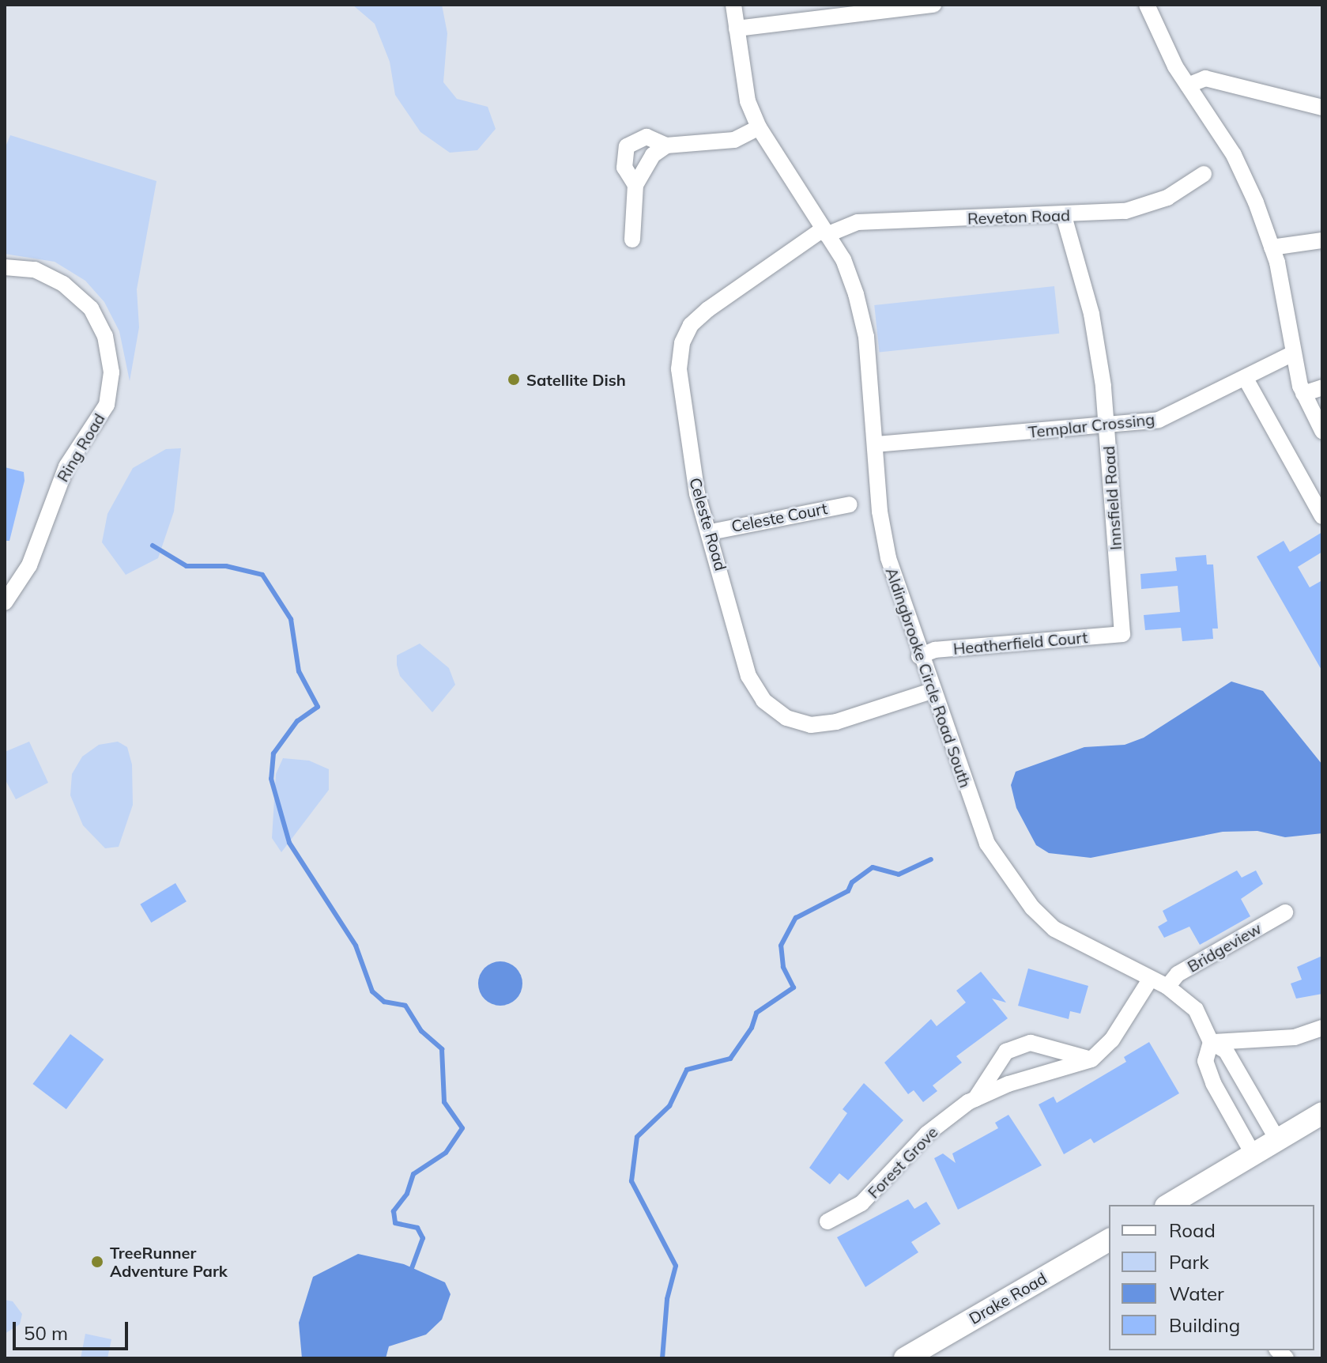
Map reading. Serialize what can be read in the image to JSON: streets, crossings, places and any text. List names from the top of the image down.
{
  "streets": {
    "street": [
      "Reveton Road",
      "Templar Crossing",
      "Ring Road",
      "Innsfield Road",
      "Celeste Court",
      "Celeste Road",
      "Heatherfield Court",
      "Aldingbrooke Circle Road South",
      "Bridgeview",
      "Forest Grove",
      "Drake Road"
    ]
  },
  "crossings": [
    ["Reveton Road", "Innsfield Road"],
    ["Reveton Road", "Celeste Road"],
    ["Reveton Road", "Aldingbrooke Circle Road South"],
    ["Templar Crossing", "Innsfield Road"],
    ["Templar Crossing", "Aldingbrooke Circle Road South"],
    ["Innsfield Road", "Heatherfield Court"],
    ["Celeste Court", "Celeste Road"],
    ["Celeste Road", "Aldingbrooke Circle Road South"],
    ["Heatherfield Court", "Aldingbrooke Circle Road South"],
    ["Aldingbrooke Circle Road South", "Bridgeview"],
    ["Aldingbrooke Circle Road South", "Forest Grove"]
  ],
  "places": ["Satellite Dish", "TreeRunner Adventure Park"],
  "legend": [
    "Road",
    "Park",
    "Water",
    "Building"
  ],
  "scale_bar": "50 m"
}
